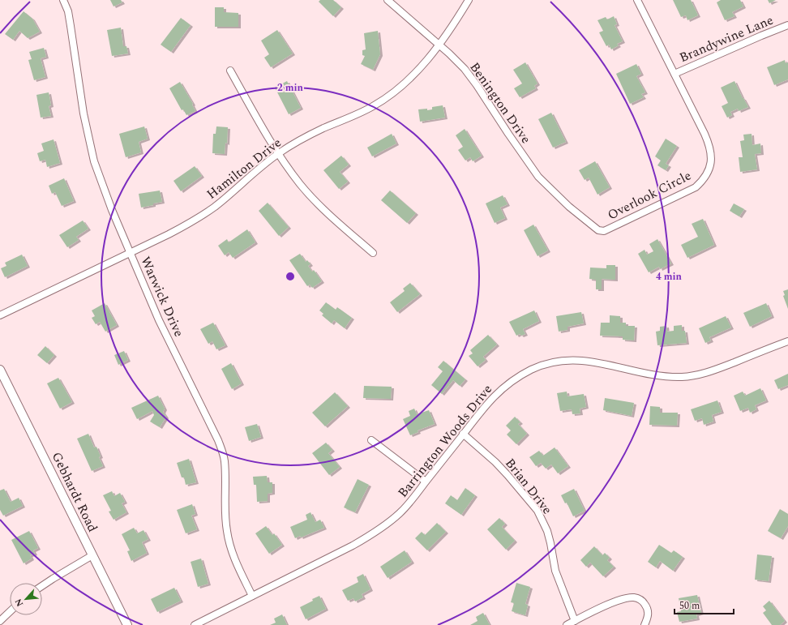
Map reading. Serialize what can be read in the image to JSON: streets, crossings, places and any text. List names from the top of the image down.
{
  "streets": {
    "street": [
      "Brandywine Lane",
      "Benington Drive",
      "Hamilton Drive",
      "Overlook Circle",
      "Warwick Drive",
      "Barrington Woods Drive",
      "Brian Drive",
      "Gebhardt Road"
    ]
  },
  "crossings": [
    ["Brandywine Lane", "Overlook Circle"],
    ["Benington Drive", "Hamilton Drive"],
    ["Benington Drive", "Overlook Circle"],
    ["Hamilton Drive", "Warwick Drive"],
    ["Warwick Drive", "Barrington Woods Drive"],
    ["Barrington Woods Drive", "Brian Drive"]
  ],
  "scale_bar": "50 m",
  "north": "bottom left",
  "rings": ["2 min", "4 min"]
}
